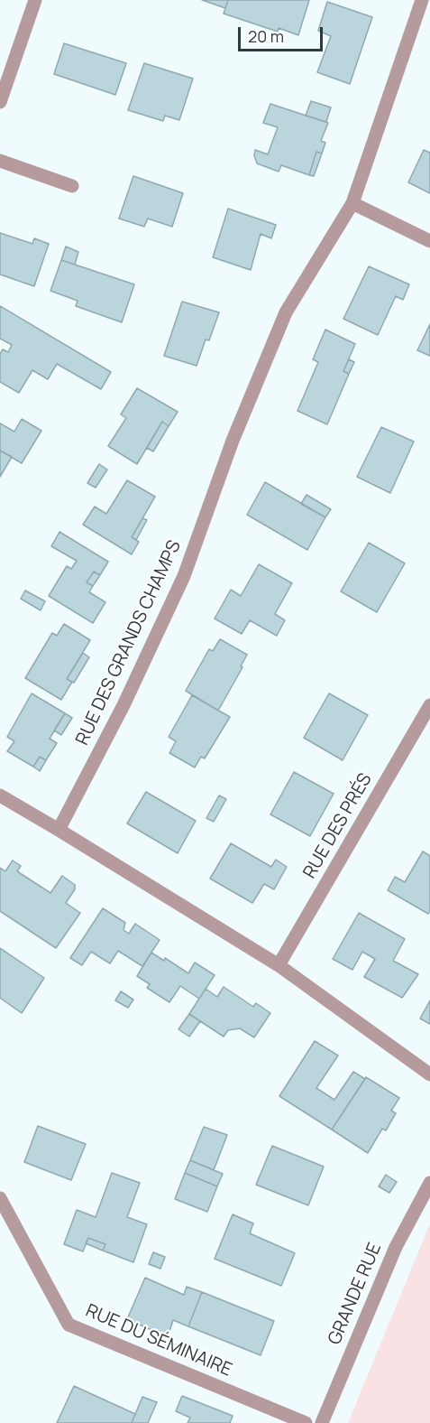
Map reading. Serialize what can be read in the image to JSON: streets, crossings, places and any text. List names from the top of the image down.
{
  "streets": {
    "street": [
      "RUE DES GRANDS CHAMPS",
      "RUE DES PRÉS",
      "GRANDE RUE",
      "RUE DU SÉMINAIRE"
    ]
  },
  "scale_bar": "20 m"
}
